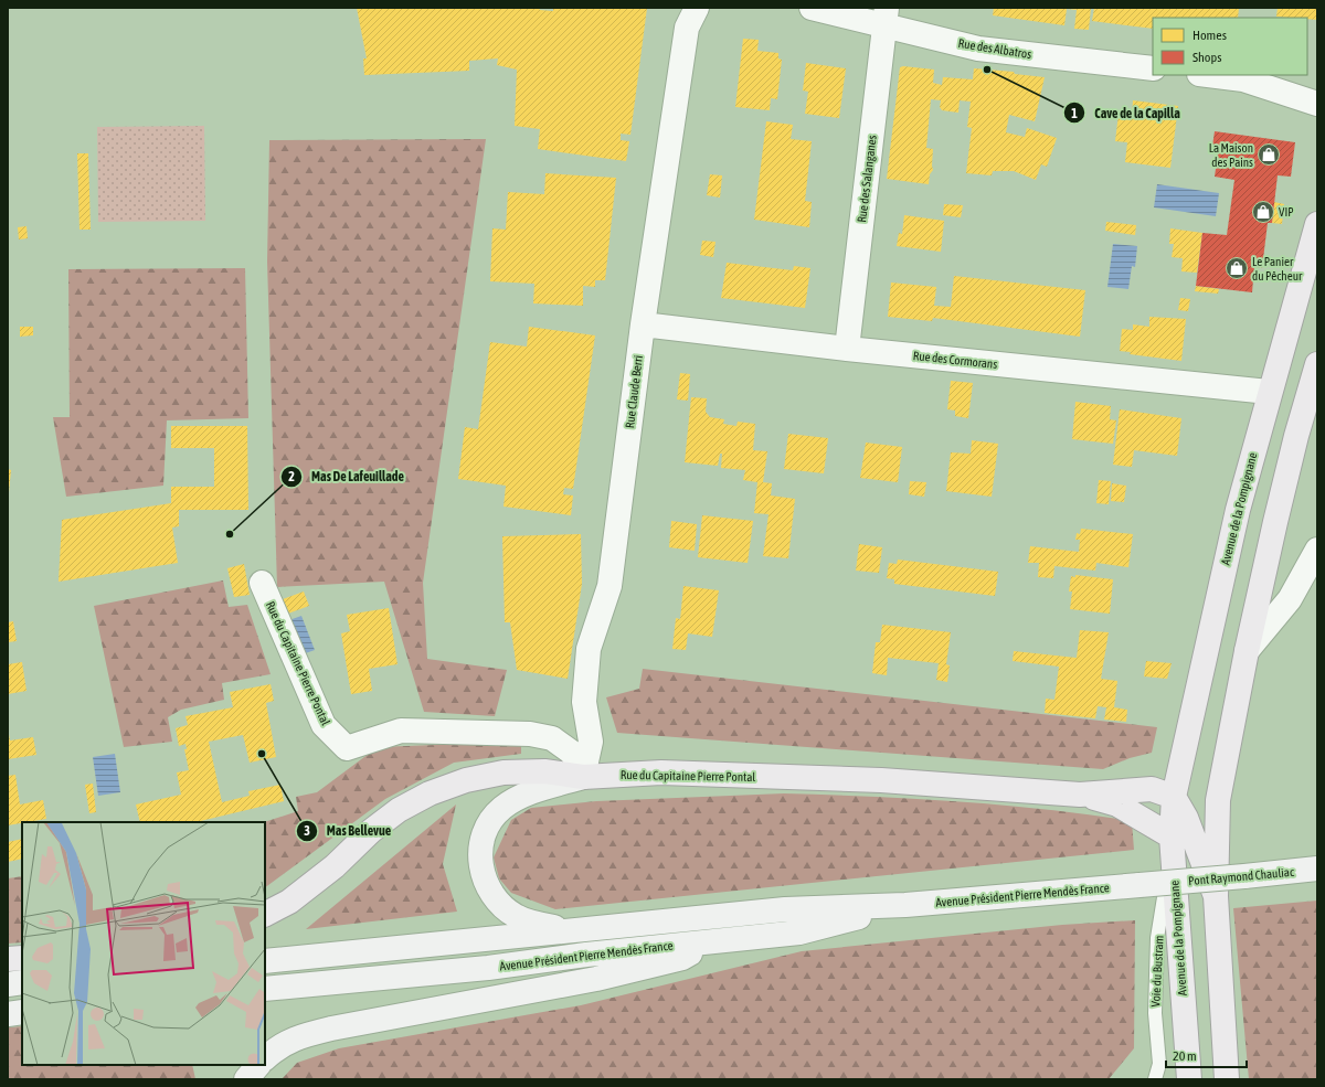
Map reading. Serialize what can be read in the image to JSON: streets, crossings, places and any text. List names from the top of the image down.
{
  "streets": {
    "main road": [
      "Avenue de la Pompignane",
      "Rue du Capitaine Pierre Pontal",
      "Pont Raymond Chauliac",
      "Avenue Président Pierre Mendès France"
    ],
    "street": [
      "Rue des Albatros",
      "Rue des Salanganes",
      "Rue des Cormorans",
      "Rue Claude Berri"
    ],
    "lane": ["Voie du Bustram"]
  },
  "crossings": [
    ["Rue des Albatros", "Rue des Salanganes"],
    ["Rue des Salanganes", "Rue des Cormorans"],
    ["Rue des Cormorans", "Rue Claude Berri"],
    ["Rue des Cormorans", "Avenue de la Pompignane"],
    ["Rue Claude Berri", "Rue du Capitaine Pierre Pontal"],
    ["Avenue de la Pompignane", "Rue du Capitaine Pierre Pontal"],
    ["Avenue de la Pompignane", "Voie du Bustram"],
    ["Rue du Capitaine Pierre Pontal", "Voie du Bustram"],
    ["Pont Raymond Chauliac", "Avenue Président Pierre Mendès France"]
  ],
  "places": {
    "other": ["Cave de la Capilla", "Mas De Lafeuillade", "Mas Bellevue"],
    "shop": ["La Maison des Pains", "VIP", "Le Panier du Pêcheur"]
  },
  "legend": ["Homes", "Shops"],
  "scale_bar": "20 m"
}
